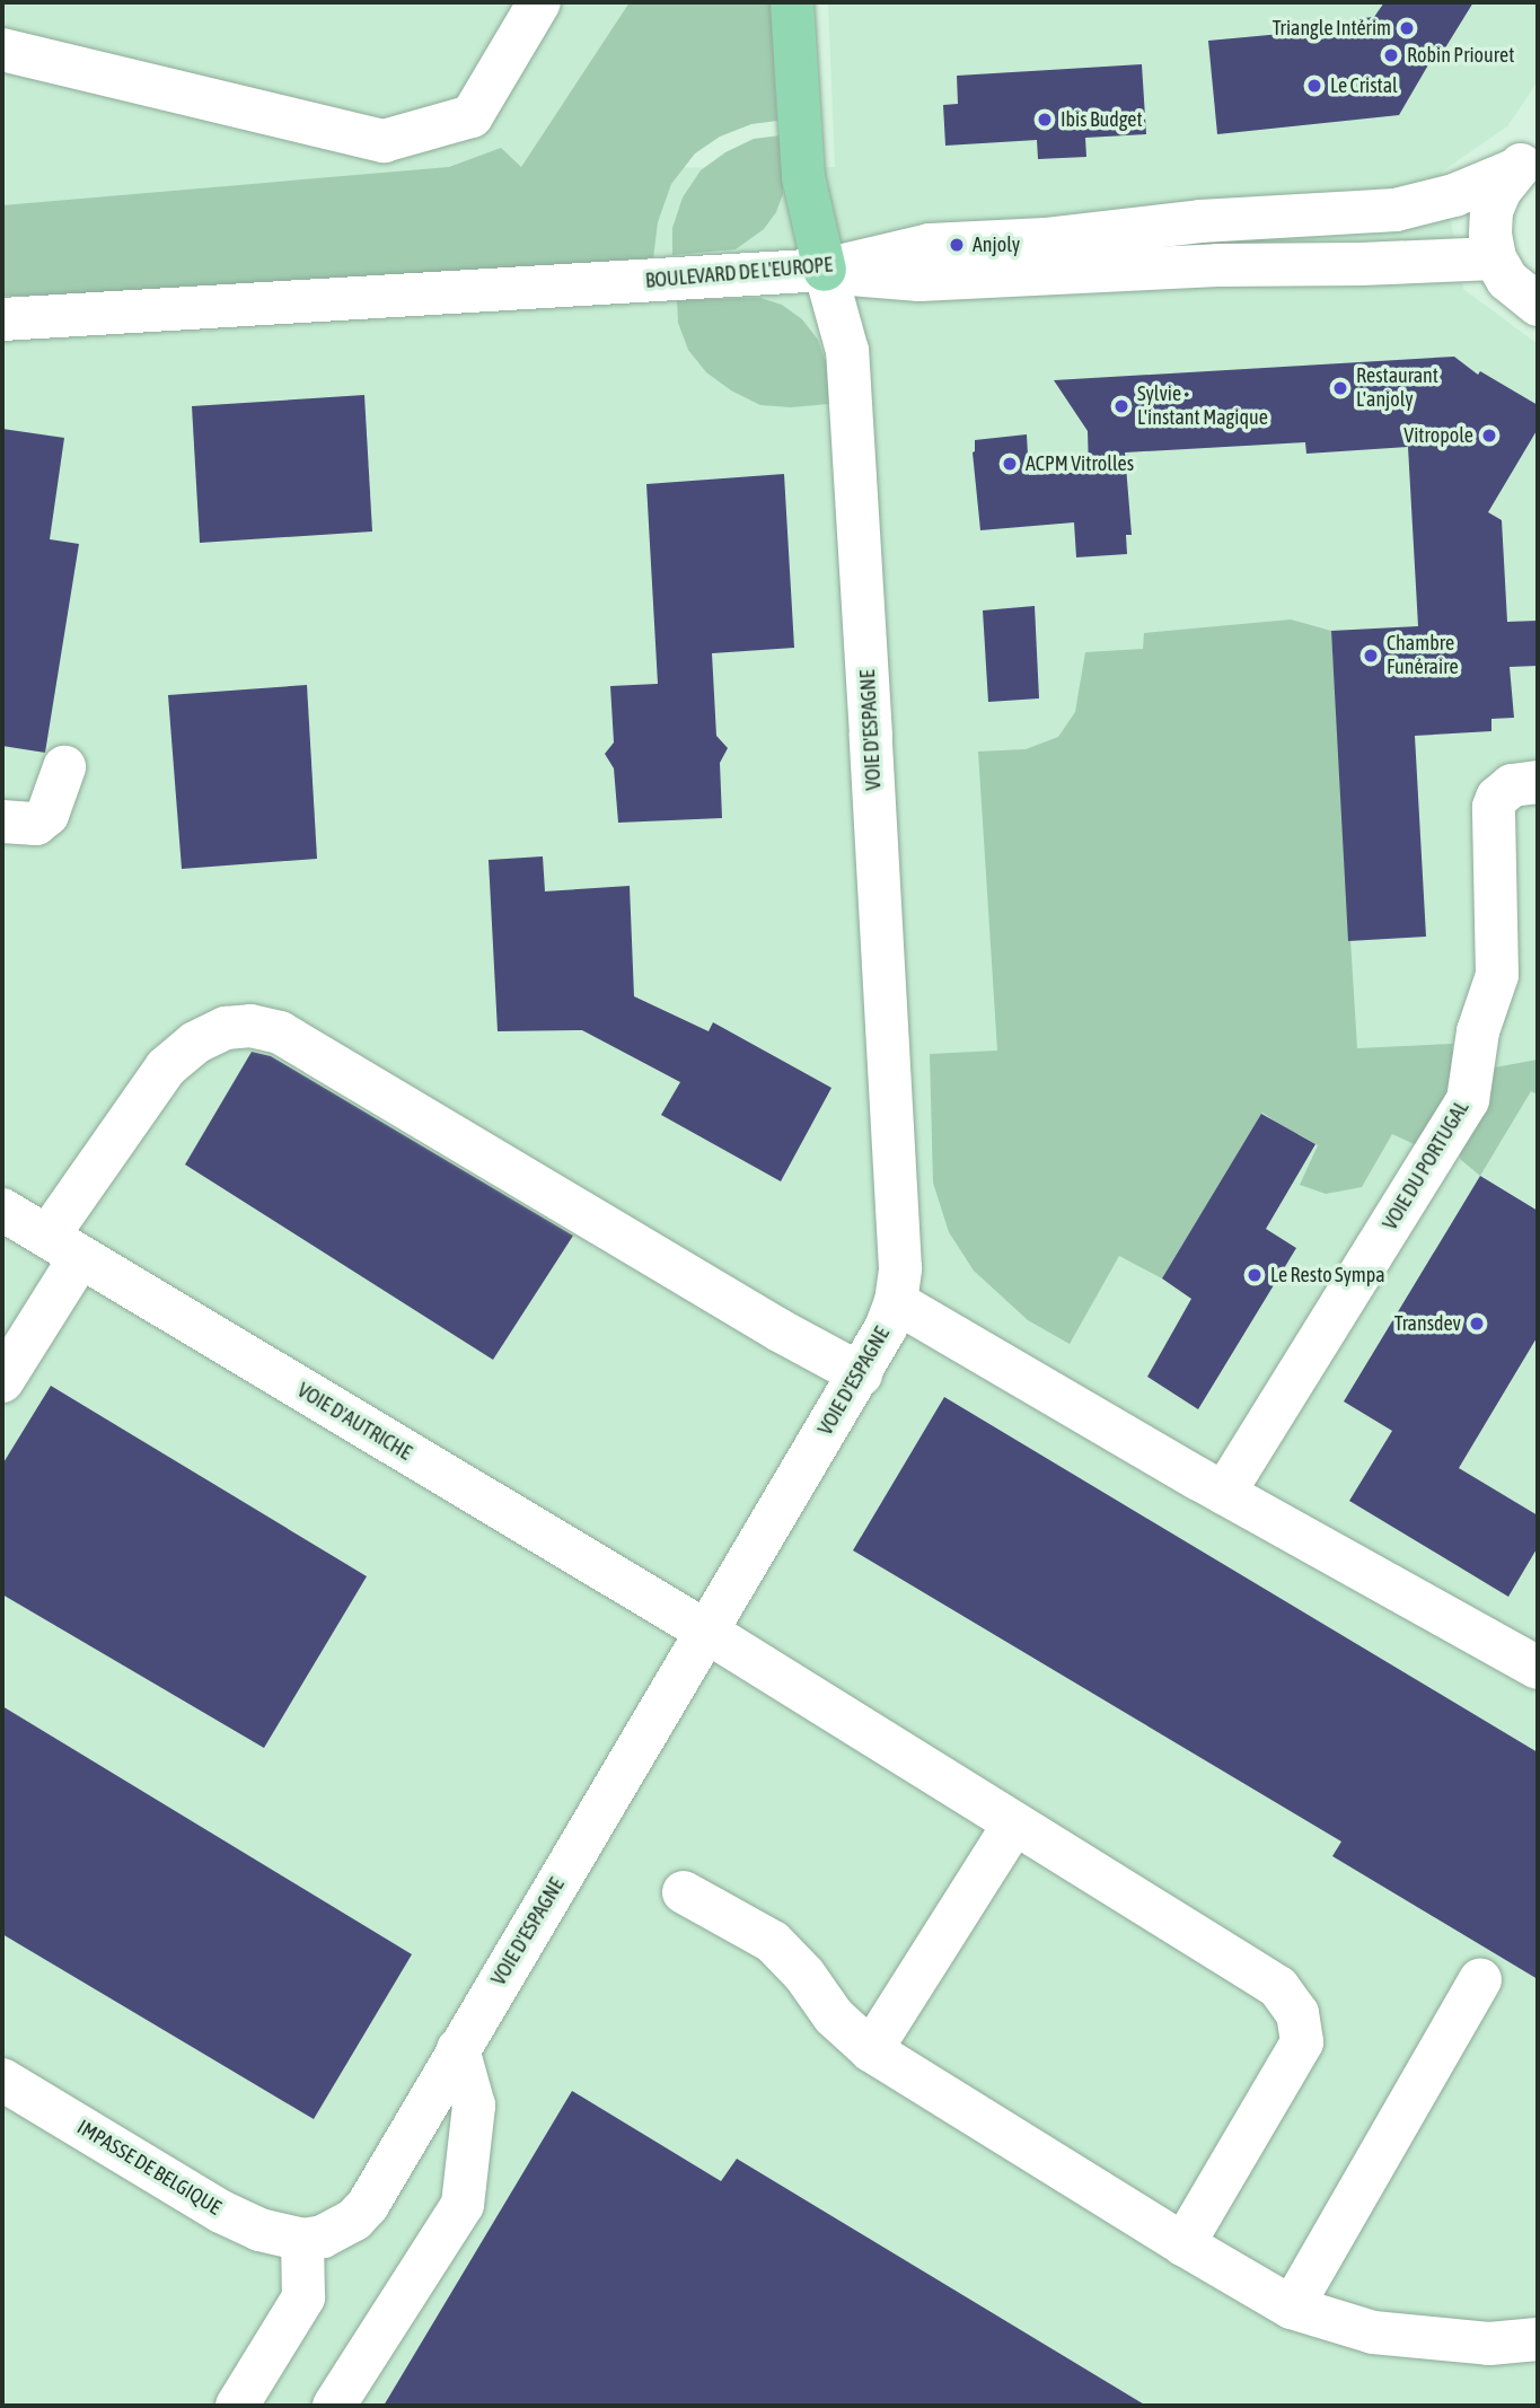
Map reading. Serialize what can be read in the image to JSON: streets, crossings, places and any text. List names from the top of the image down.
{
  "streets": {
    "street": [
      "BOULEVARD DE L'EUROPE",
      "VOIE D'ESPAGNE",
      "VOIE DU PORTUGAL",
      "VOIE D'AUTRICHE",
      "IMPASSE DE BELGIQUE"
    ]
  },
  "crossings": [
    ["BOULEVARD DE L'EUROPE", "VOIE D'ESPAGNE"],
    ["VOIE D'ESPAGNE", "VOIE D'AUTRICHE"],
    ["VOIE D'ESPAGNE", "IMPASSE DE BELGIQUE"]
  ],
  "places": [
    "Triangle Intérim",
    "Robin Priouret",
    "Le Cristal",
    "Ibis Budget",
    "Anjoly",
    "Restaurant L'anjoly",
    "Sylvie - L'instant Magique",
    "Vitropole",
    "ACPM Vitrolles",
    "Chambre Funéraire",
    "Le Resto Sympa",
    "Transdev"
  ]
}
